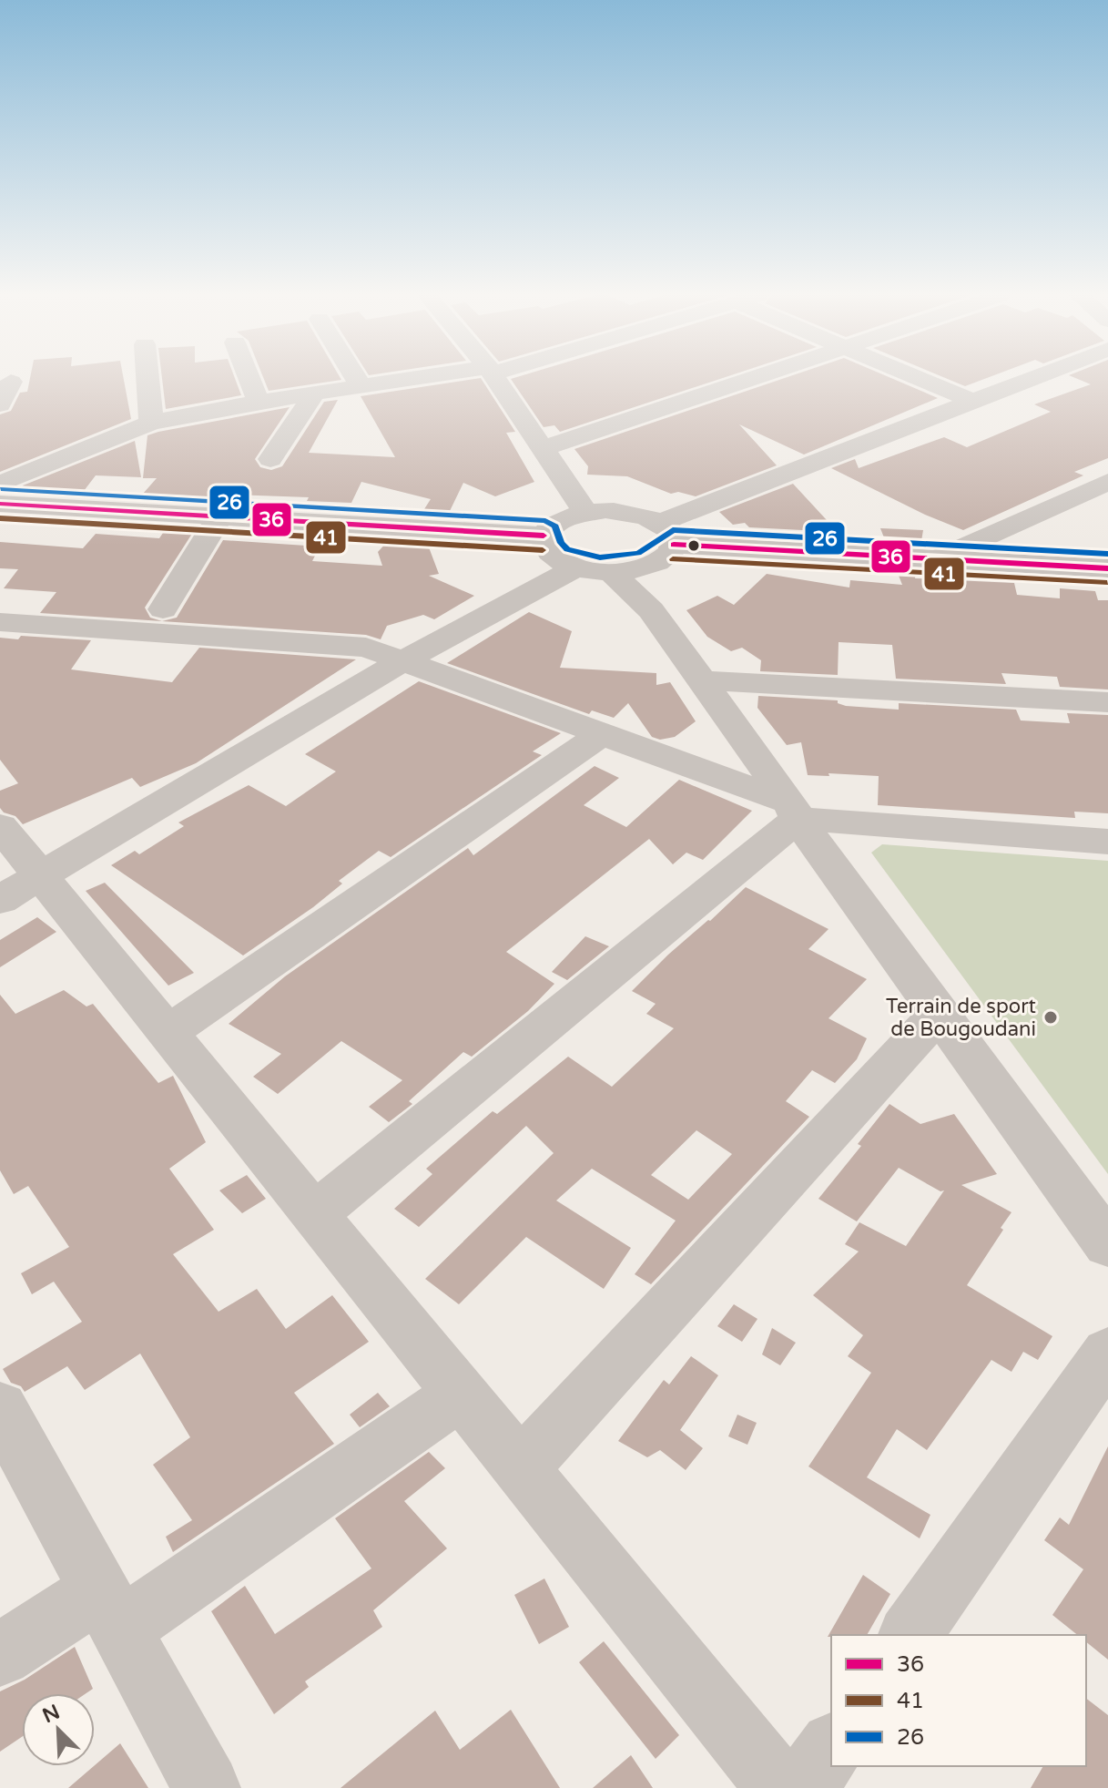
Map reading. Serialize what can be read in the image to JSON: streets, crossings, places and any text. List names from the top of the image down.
{
  "places": ["Terrain de sport de Bougoudani"],
  "lines": ["transit line 26", "transit line 36", "transit line 41"],
  "legend": ["36", "41", "26"],
  "north": "top left"
}
